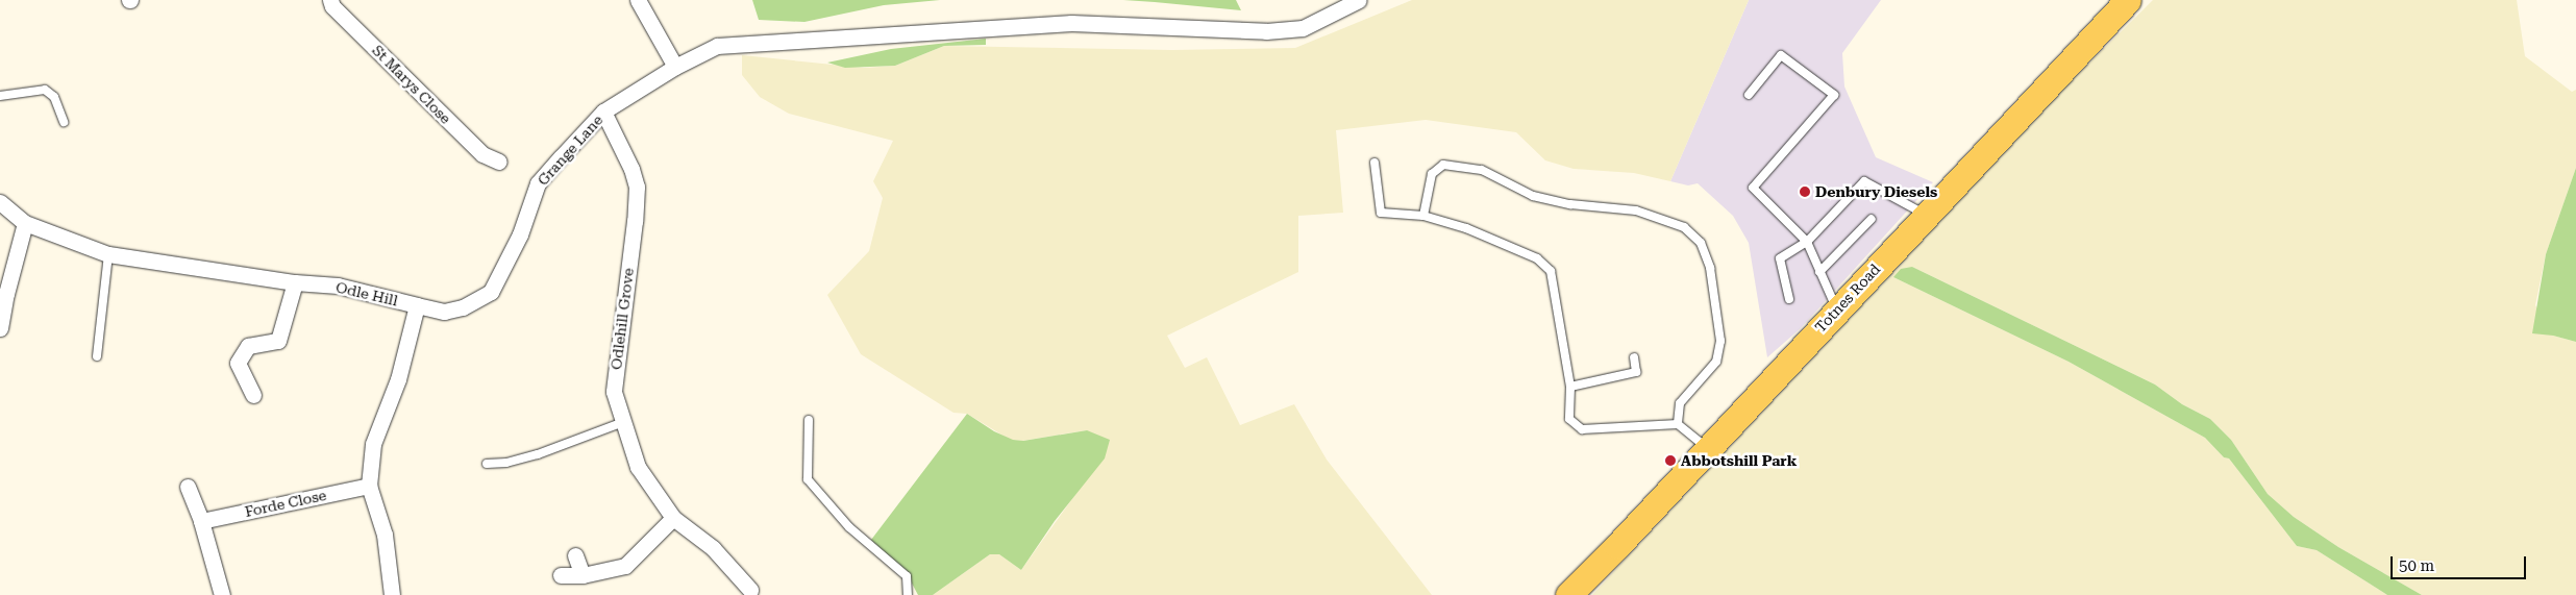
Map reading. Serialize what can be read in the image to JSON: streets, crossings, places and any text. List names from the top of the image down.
{
  "streets": {
    "main road": ["Totnes Road"],
    "street": [
      "St Marys Close",
      "Grange Lane",
      "Odle Hill",
      "Odlehill Grove",
      "Forde Close"
    ]
  },
  "crossings": [
    ["Grange Lane", "Odle Hill"],
    ["Grange Lane", "Odlehill Grove"],
    ["Odle Hill", "Forde Close"]
  ],
  "places": ["Denbury Diesels", "Abbotshill Park"],
  "scale_bar": "50 m"
}
